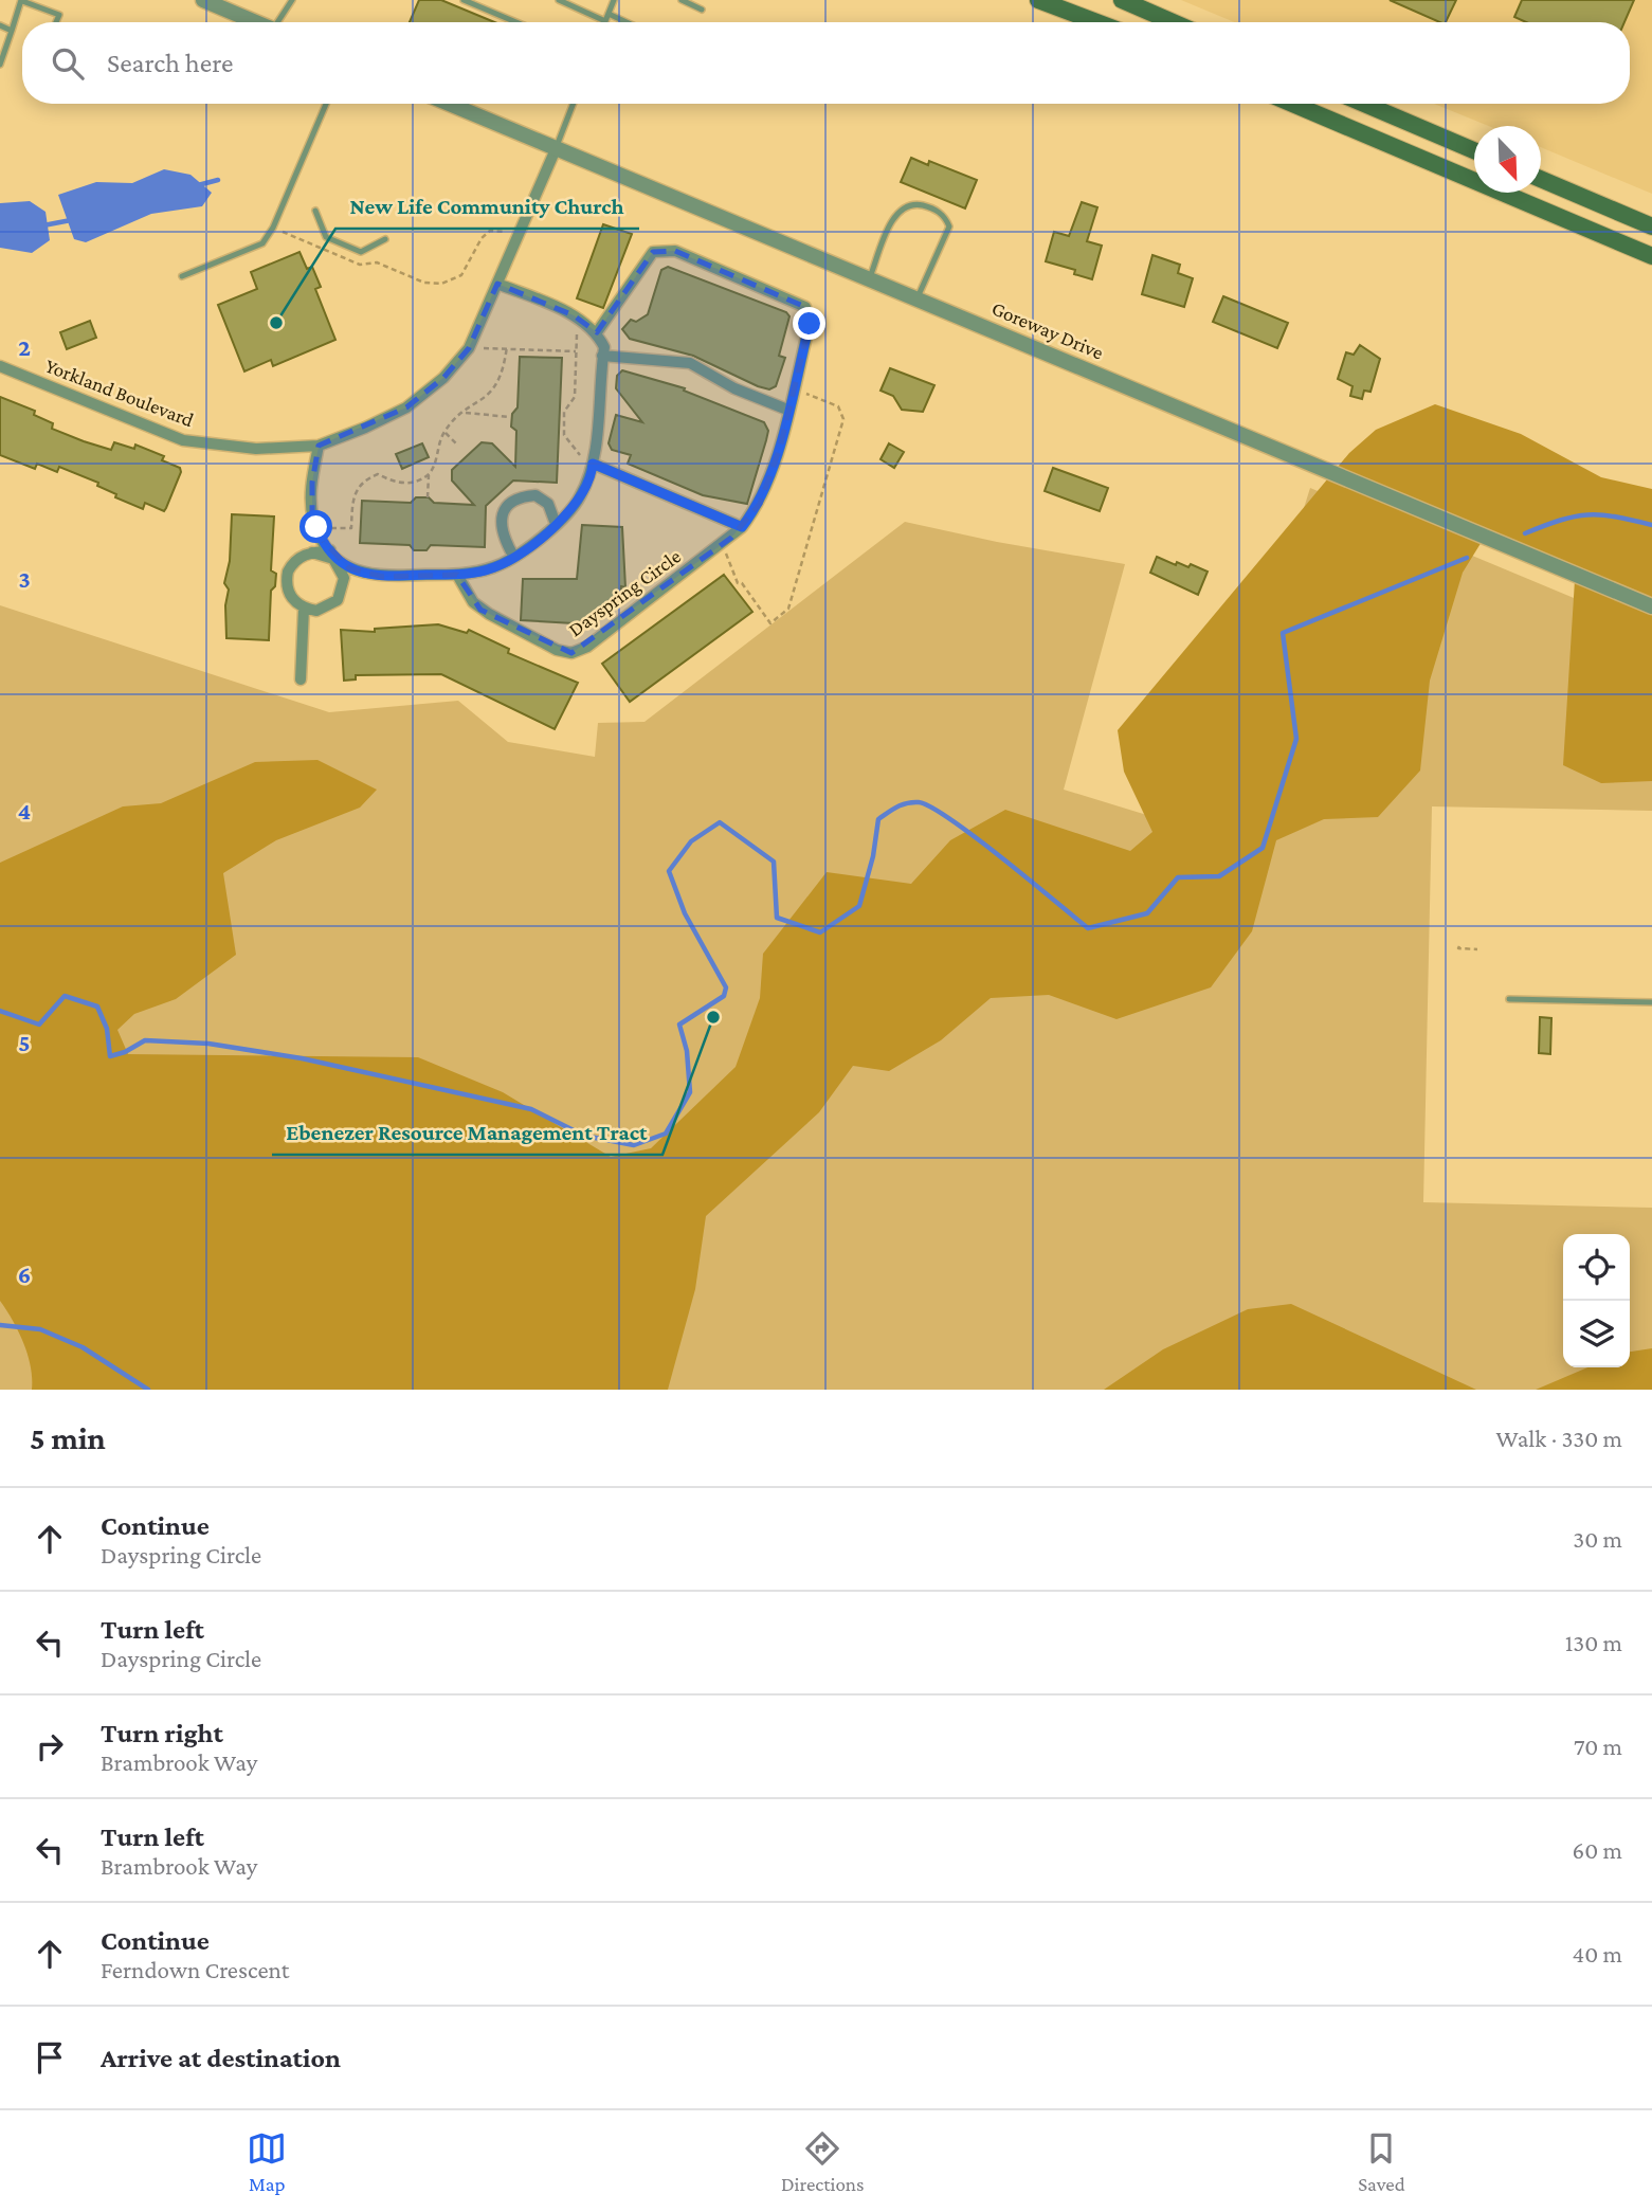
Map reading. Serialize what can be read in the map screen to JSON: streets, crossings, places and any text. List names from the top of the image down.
{
  "streets": {
    "street": ["Goreway Drive", "Yorkland Boulevard", "Dayspring Circle"]
  },
  "crossings": [
    ["Goreway Drive", "Yorkland Boulevard"]
  ],
  "places": ["New Life Community Church", "Ebenezer Resource Management Tract"],
  "north": "bottom right",
  "page": {
    "search": "Search here",
    "heading": ["5 min", "Walk · 330 m"],
    "list": [
      ["Continue", "Dayspring Circle", "30 m"],
      ["Turn left", "Dayspring Circle", "130 m"],
      ["Turn right", "Brambrook Way", "70 m"],
      ["Turn left", "Brambrook Way", "60 m"],
      ["Continue", "Ferndown Crescent", "40 m"],
      "Arrive at destination"
    ],
    "nav": ["Map", "Directions", "Saved"]
  },
  "grid": {
    "rows": [
      "2",
      "3",
      "4",
      "5",
      "6"
    ]
  }
}
